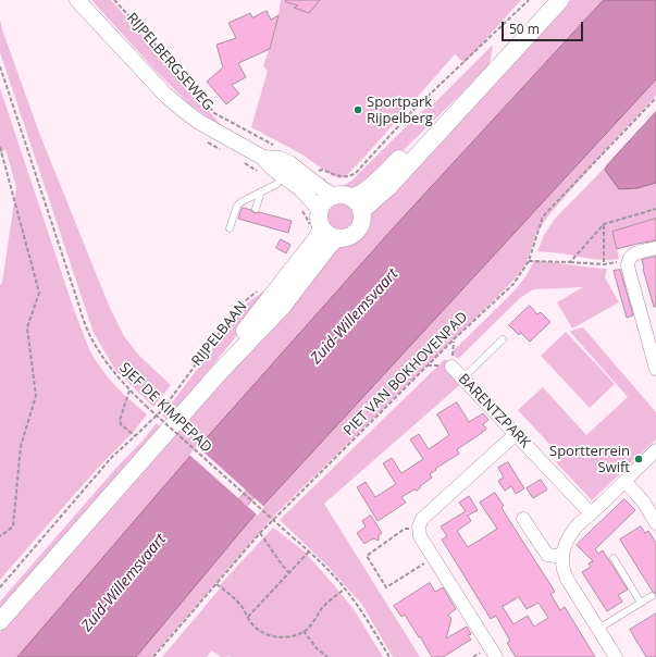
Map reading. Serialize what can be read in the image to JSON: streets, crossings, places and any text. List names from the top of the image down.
{
  "streets": {
    "main road": ["RIJPELBAAN"],
    "street": ["RIJPELBERGSEWEG", "BARENTZPARK"],
    "path": ["PIET VAN BOKHOVENPAD", "SJEF DE KIMPEPAD"]
  },
  "crossings": [
    ["RIJPELBERGSEWEG", "RIJPELBAAN"]
  ],
  "water": ["Zuid-Willemsvaart"],
  "places": ["Sportpark Rijpelberg", "Sportterrein Swift"],
  "scale_bar": "50 m"
}
